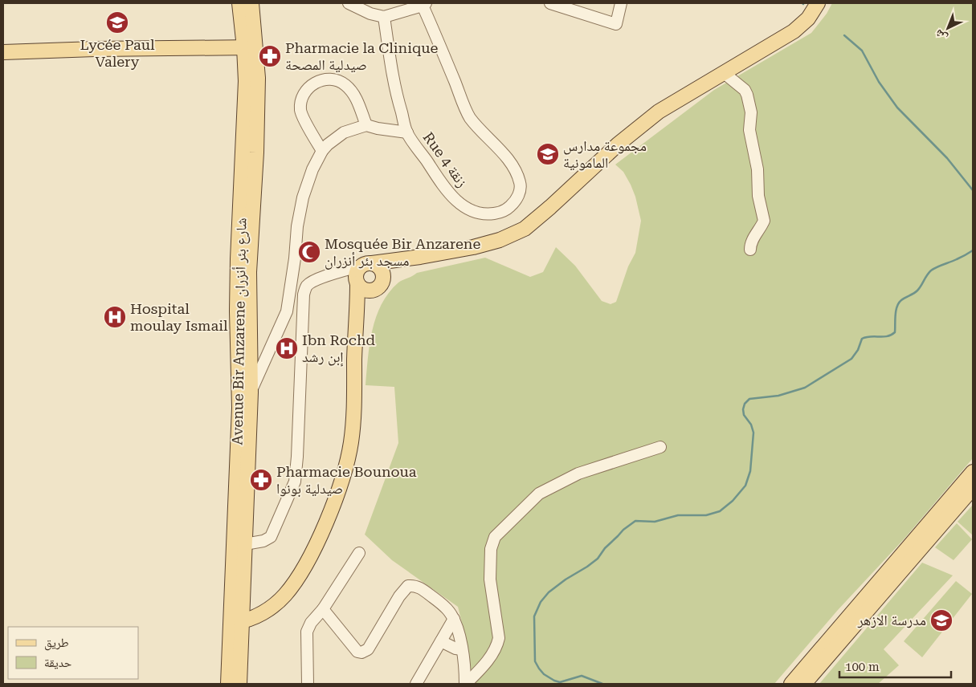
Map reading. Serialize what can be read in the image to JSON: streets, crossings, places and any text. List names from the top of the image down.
{
  "streets": {
    "main road": ["Avenue Bir Anzarene شارع بئر أنزران"],
    "street": ["Rue 4 زنقة"]
  },
  "places": {
    "school or university": ["Lycée Paul Valery", "مجموعة مدارس المامونية", "مدرسة الازهر"],
    "pharmacy": ["Pharmacie la Clinique صيدلية المصحة", "Pharmacie Bounoua صيدلية بونوا"],
    "mosque": ["Mosquée Bir Anzarene مسجد بئر أنزران"],
    "hospital": ["Hospital moulay Ismail", "Ibn Rochd إبن رشد"]
  },
  "legend": ["طريق", "حديقة"],
  "scale_bar": "100 m",
  "north": "bottom left"
}
